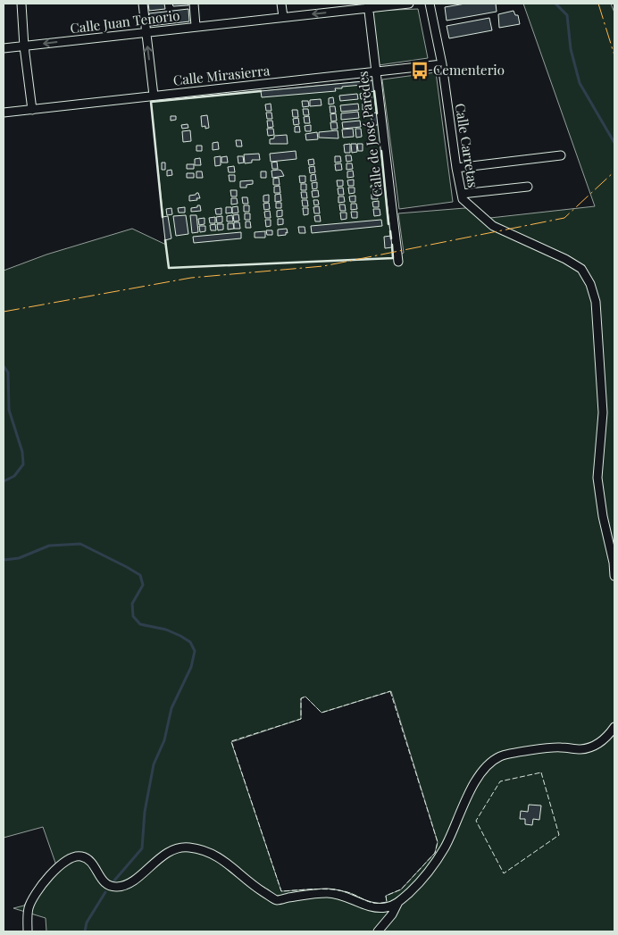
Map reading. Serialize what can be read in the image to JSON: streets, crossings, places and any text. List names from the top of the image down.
{
  "streets": {
    "street": [
      "Calle Juan Tenorio",
      "Calle Mirasierra",
      "Calle de José Paredes",
      "Calle Carretas"
    ]
  },
  "crossings": [
    ["Calle Juan Tenorio", "Calle de José Paredes"],
    ["Calle Mirasierra", "Calle de José Paredes"],
    ["Calle Mirasierra", "Calle Carretas"]
  ],
  "one_way": ["Calle Juan Tenorio"],
  "places": {
    "bus stop": ["Cementerio"]
  }
}
